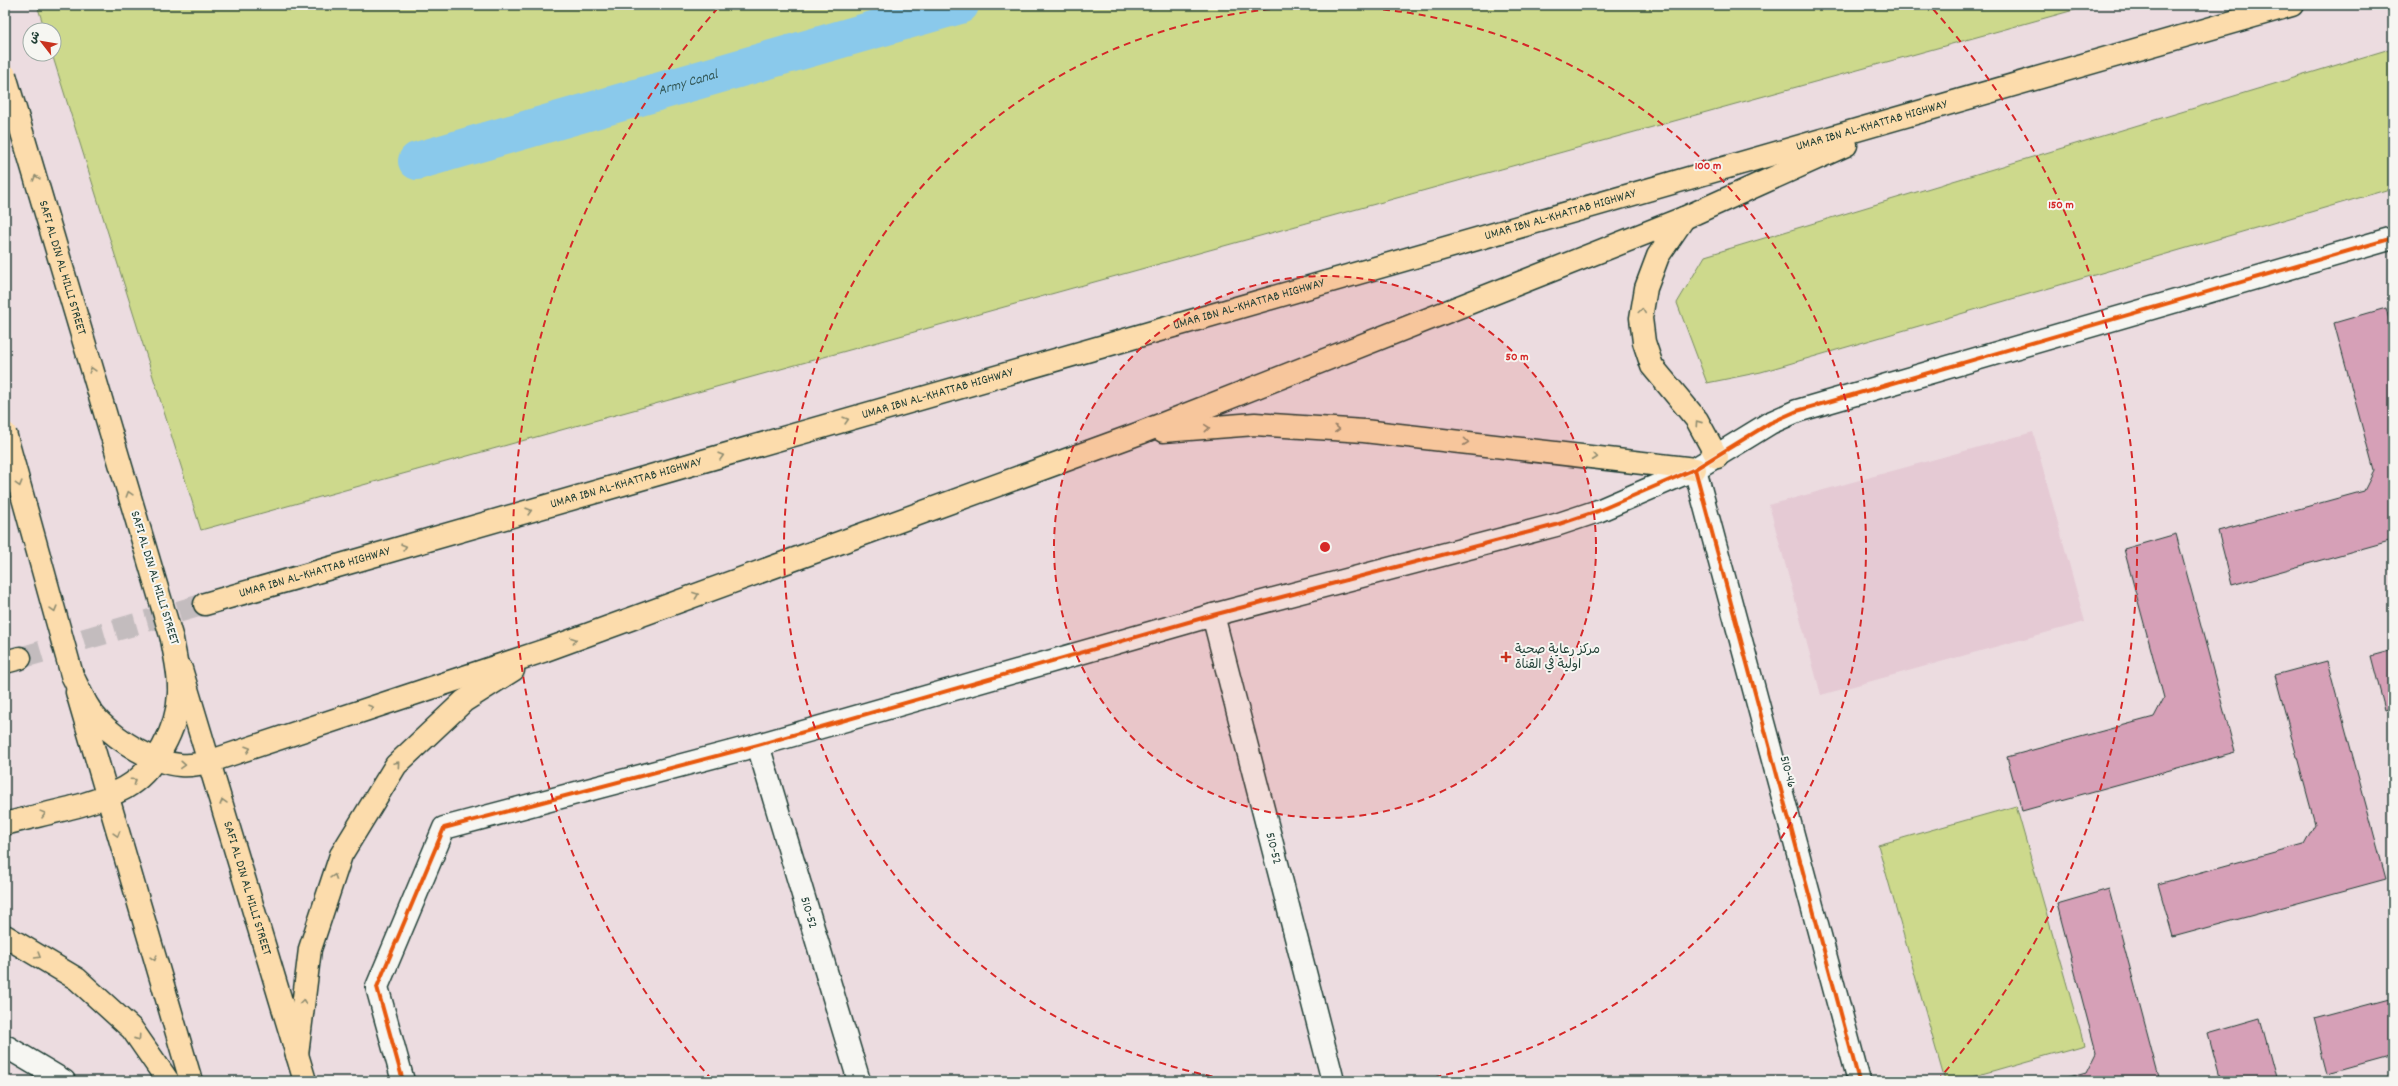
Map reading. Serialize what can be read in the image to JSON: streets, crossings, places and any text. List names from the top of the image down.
{
  "streets": {
    "main road": ["UMAR IBN AL-KHATTAB HIGHWAY", "SAFI AL DIN AL HILLI STREET"],
    "street": ["510-46", "510-52"]
  },
  "water": ["Army Canal"],
  "places": {
    "health": ["مركز رعاية صحية اولية في القناة"]
  },
  "north": "top left",
  "rings": ["100 m", "150 m", "50 m"]
}
